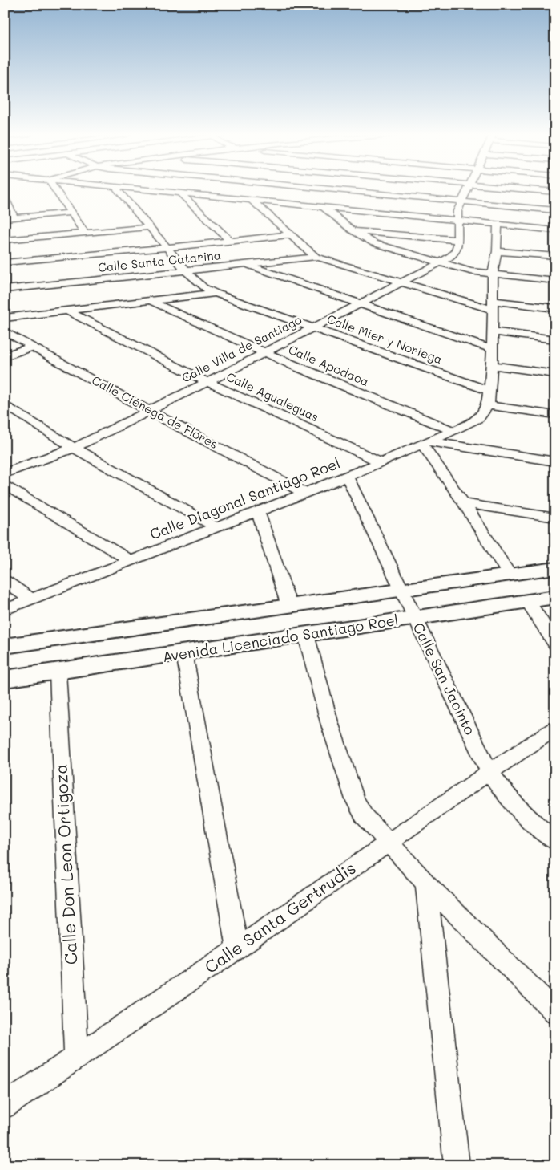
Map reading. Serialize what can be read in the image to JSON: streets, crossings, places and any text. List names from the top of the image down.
{
  "streets": {
    "street": [
      "Calle Santa Catarina",
      "Calle Mier y Noriega",
      "Calle Villa de Santiago",
      "Calle Apodaca",
      "Calle Agualeguas",
      "Calle Ciénega de Flores",
      "Calle Diagonal Santiago Roel",
      "Avenida Licenciado Santiago Roel",
      "Calle San Jacinto",
      "Calle Don Leon Ortigoza",
      "Calle Santa Gertrudis"
    ]
  },
  "crossings": [
    ["Calle Santa Catarina", "Calle Mier y Noriega"],
    ["Calle Mier y Noriega", "Calle Villa de Santiago"],
    ["Calle Villa de Santiago", "Calle Apodaca"],
    ["Calle Villa de Santiago", "Calle Agualeguas"],
    ["Calle Villa de Santiago", "Calle Ciénega de Flores"],
    ["Calle Apodaca", "Calle Diagonal Santiago Roel"],
    ["Calle Agualeguas", "Calle Diagonal Santiago Roel"],
    ["Calle Ciénega de Flores", "Calle Diagonal Santiago Roel"],
    ["Calle Diagonal Santiago Roel", "Calle San Jacinto"],
    ["Avenida Licenciado Santiago Roel", "Calle San Jacinto"],
    ["Avenida Licenciado Santiago Roel", "Calle Don Leon Ortigoza"],
    ["Calle San Jacinto", "Calle Santa Gertrudis"],
    ["Calle Don Leon Ortigoza", "Calle Santa Gertrudis"]
  ]
}
